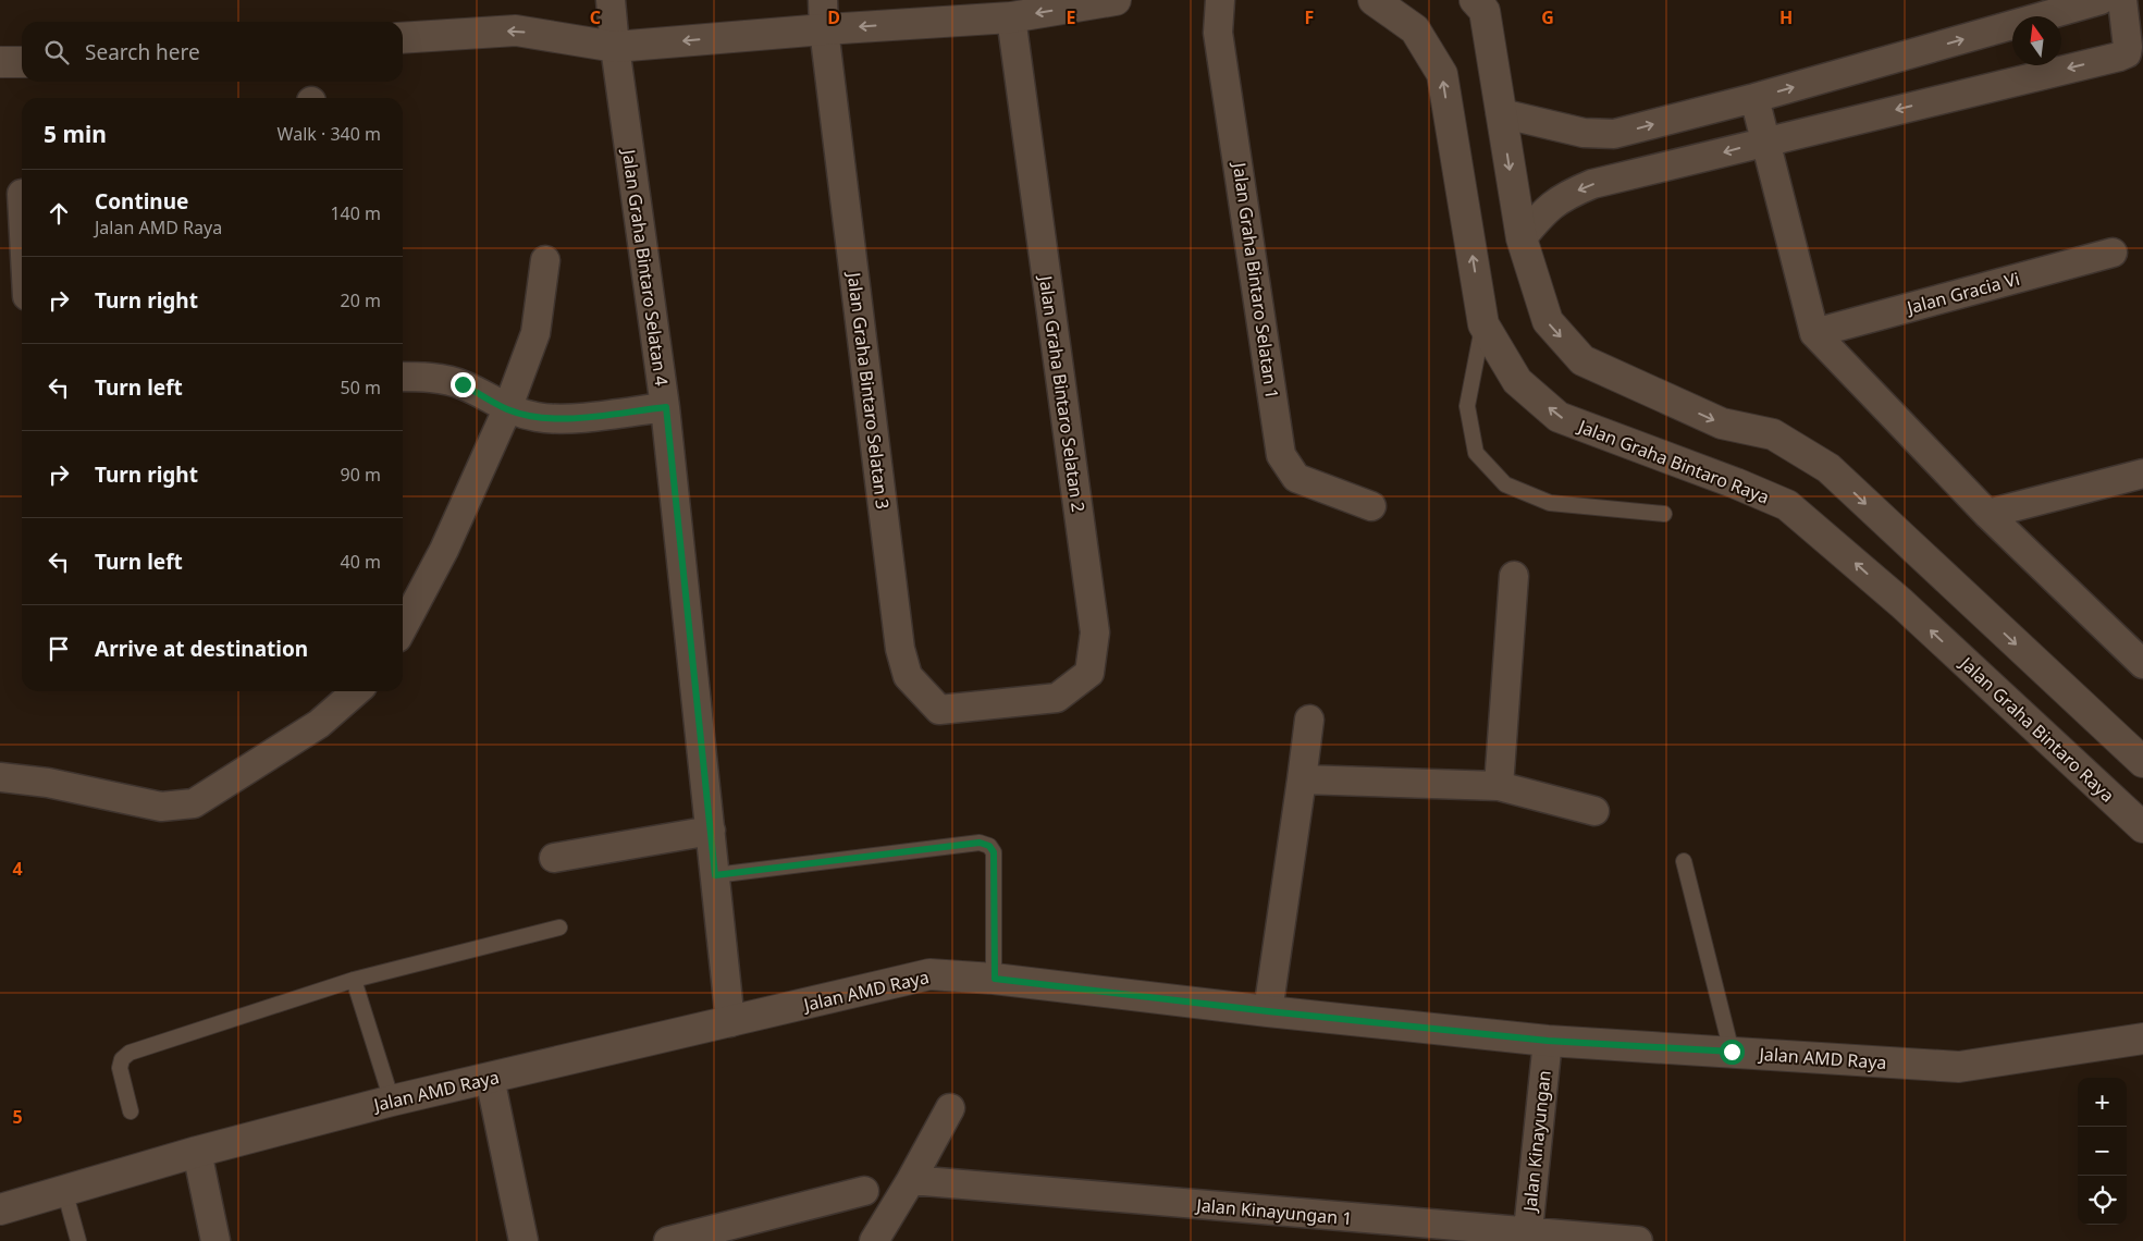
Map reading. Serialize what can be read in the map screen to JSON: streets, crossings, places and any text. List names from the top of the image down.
{
  "streets": {
    "main road": ["Jalan Graha Bintaro Raya", "Jalan AMD Raya"],
    "street": [
      "Jalan Graha Bintaro Selatan 4",
      "Jalan Graha Bintaro Selatan 1",
      "Jalan Gracia Vi",
      "Jalan Graha Bintaro Selatan 3",
      "Jalan Graha Bintaro Selatan 2",
      "Jalan Kinayungan",
      "Jalan Kinayungan 1"
    ]
  },
  "crossings": [
    ["Jalan Graha Bintaro Selatan 4", "Jalan AMD Raya"],
    ["Jalan Graha Bintaro Selatan 3", "Jalan Graha Bintaro Selatan 2"],
    ["Jalan AMD Raya", "Jalan Kinayungan"],
    ["Jalan Kinayungan", "Jalan Kinayungan 1"]
  ],
  "north": "top",
  "page": {
    "search": "Search here",
    "heading": ["5 min", "Walk · 340 m"],
    "list": [
      ["Continue", "Jalan AMD Raya", "140 m"],
      ["Turn right", "20 m"],
      ["Turn left", "50 m"],
      ["Turn right", "90 m"],
      ["Turn left", "40 m"],
      "Arrive at destination"
    ],
    "map_buttons": ["+", "−"]
  },
  "grid": {
    "columns": [
      "C",
      "D",
      "E",
      "F",
      "G",
      "H"
    ],
    "rows": ["4", "5"]
  }
}
